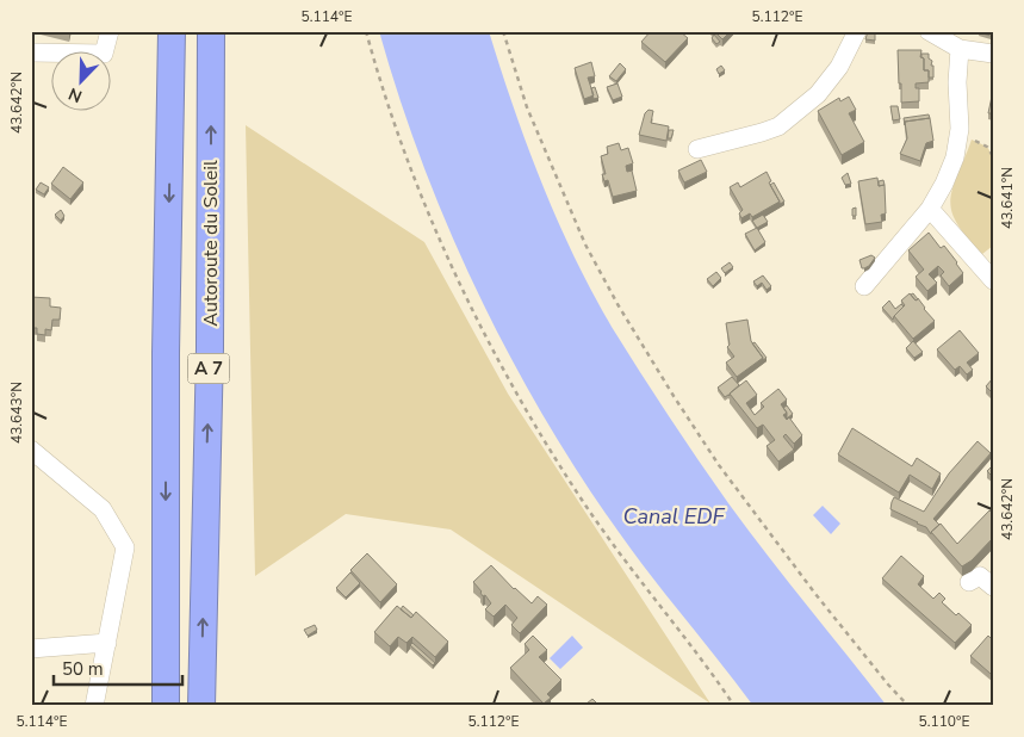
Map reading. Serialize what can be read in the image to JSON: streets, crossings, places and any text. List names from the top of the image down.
{
  "streets": {
    "highway": ["Autoroute du Soleil", "A 7"]
  },
  "water": ["Canal EDF"],
  "scale_bar": "50 m",
  "north": "bottom left",
  "coordinates": [
    "5.114°E",
    "5.112°E",
    "43.642°N",
    "43.641°N",
    "43.643°N",
    "5.110°E"
  ]
}
